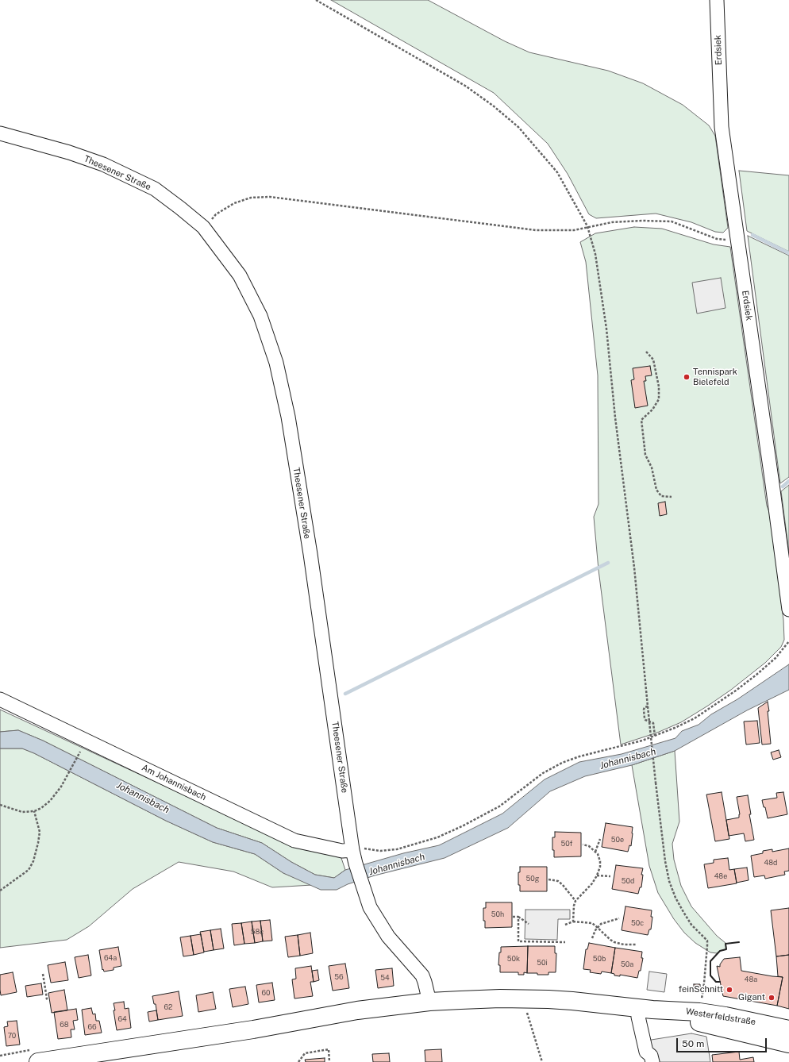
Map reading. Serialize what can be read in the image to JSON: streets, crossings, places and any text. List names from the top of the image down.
{
  "streets": {
    "main road": ["Westerfeldstraße"],
    "street": ["Erdsiek", "Theesener Straße", "Am Johannisbach"]
  },
  "crossings": [
    ["Theesener Straße", "Am Johannisbach"],
    ["Theesener Straße", "Westerfeldstraße"]
  ],
  "water": ["Johannisbach"],
  "places": ["Tennispark Bielefeld", "feinSchnitt", "Gigant"],
  "house_numbers": [
    "50e",
    "50f",
    "48d",
    "48e",
    "50g",
    "50d",
    "50h",
    "50c",
    "58c",
    "64a",
    "50k",
    "50b",
    "50i",
    "50a",
    "56",
    "54",
    "48a",
    "60",
    "62",
    "64",
    "68",
    "66",
    "70"
  ],
  "scale_bar": "50 m"
}
